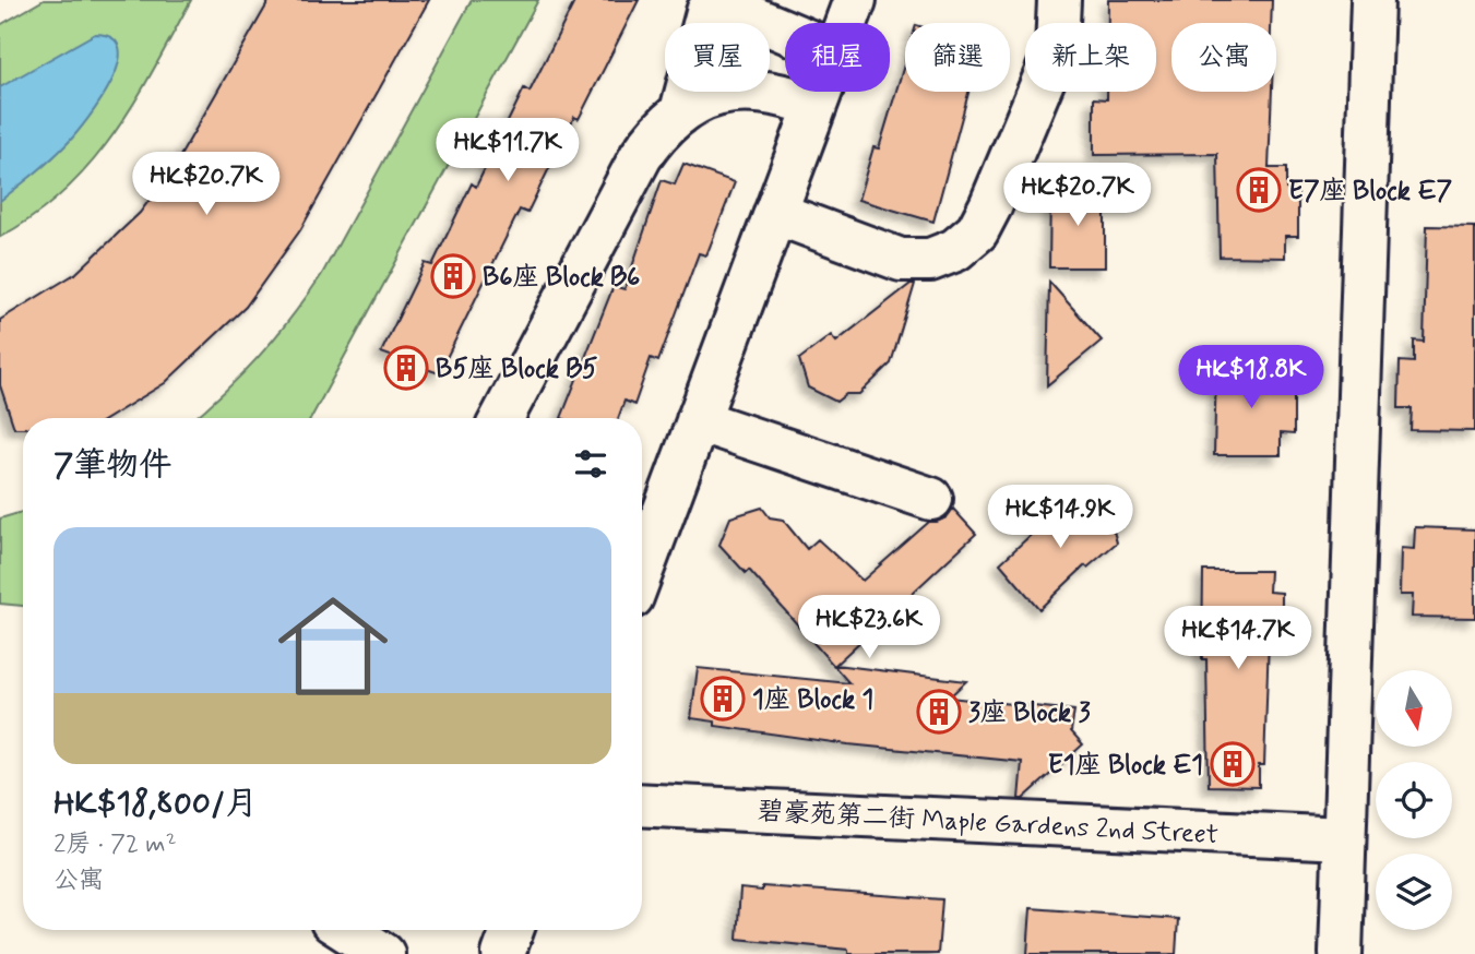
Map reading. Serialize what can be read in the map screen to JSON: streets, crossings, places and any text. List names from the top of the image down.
{
  "streets": {
    "lane": ["碧豪苑第二街 Maple Gardens 2nd Street"]
  },
  "places": {
    "building": [
      "E7座 Block E7",
      "B6座 Block B6",
      "B5座 Block B5",
      "1座 Block 1",
      "3座 Block 3",
      "E1座 Block E1"
    ]
  },
  "north": "bottom",
  "page": {
    "chip": [
      "買屋",
      "租屋",
      "篩選",
      "新上架",
      "公寓"
    ],
    "price": [
      "HK$11.7K",
      "HK$20.7K",
      "HK$20.7K",
      "HK$18.8K",
      "HK$14.9K",
      "HK$23.6K",
      "HK$14.7K"
    ],
    "heading": "7筆物件",
    "list": [
      {
        "name": "HK$18,800/月",
        "note": "2房 · 72 m² · 公寓"
      }
    ]
  }
}
